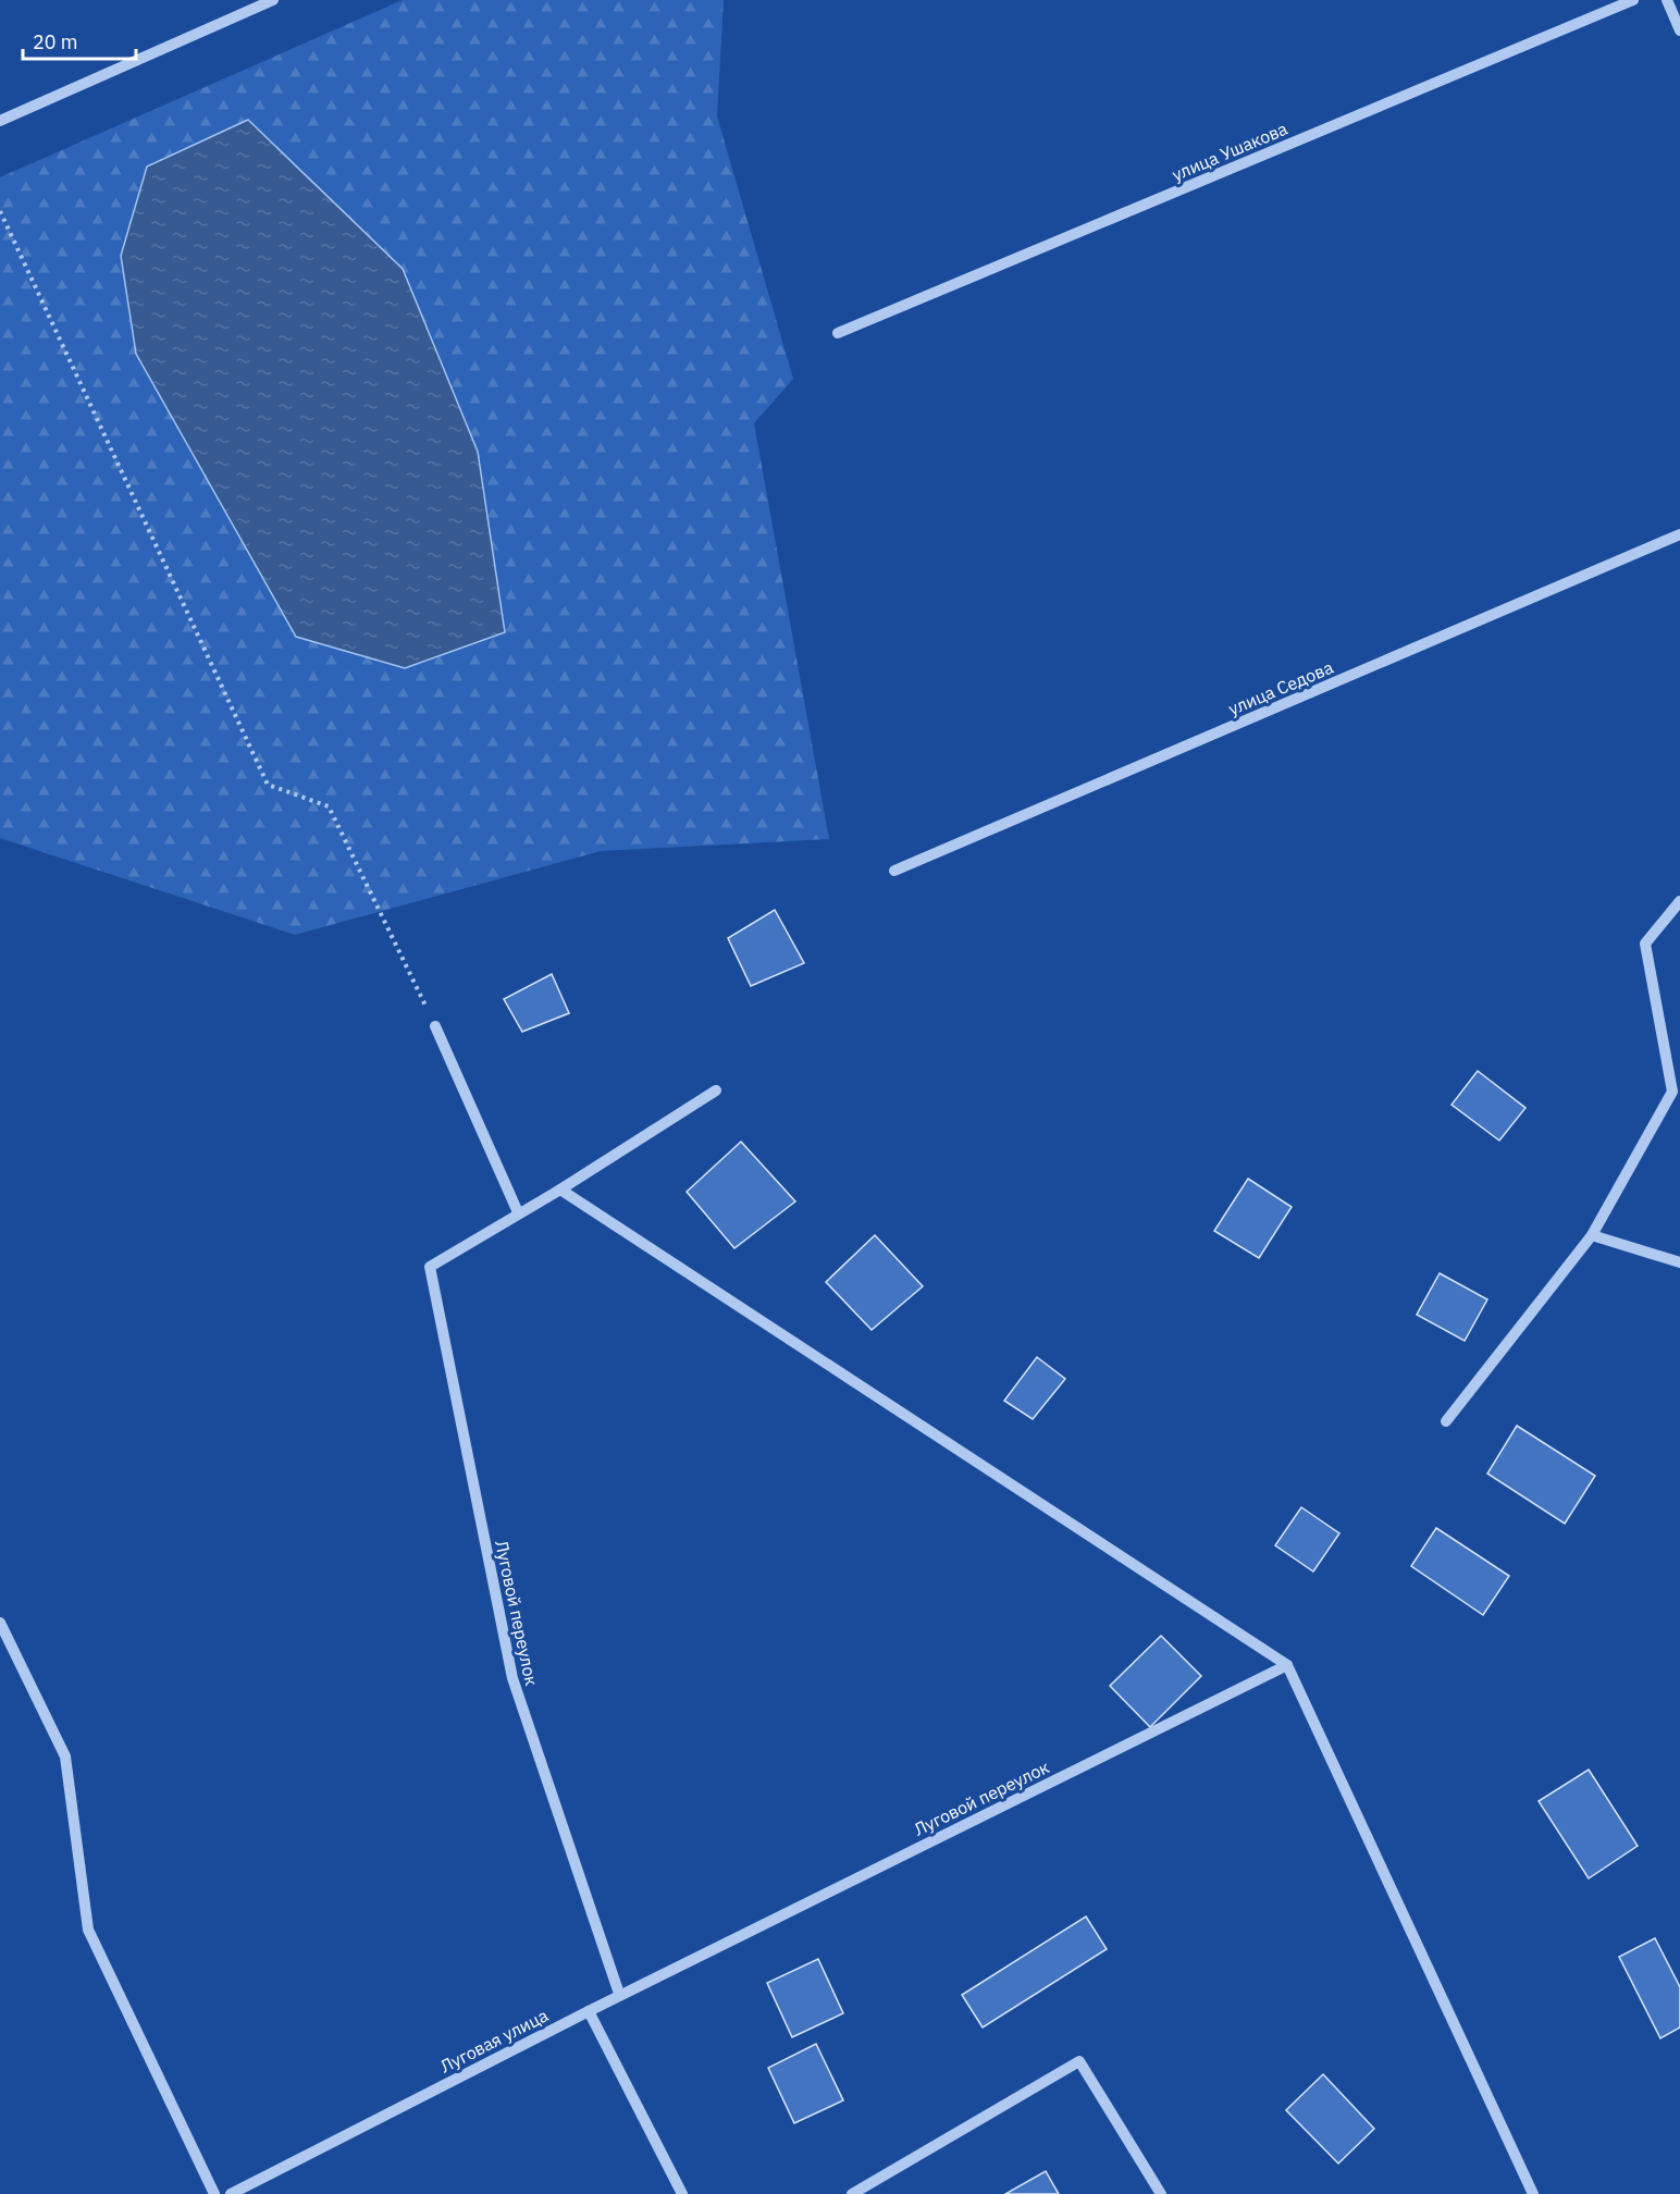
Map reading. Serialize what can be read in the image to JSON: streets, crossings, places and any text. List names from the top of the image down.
{
  "streets": {
    "street": [
      "улица Ушакова",
      "улица Седова",
      "Луговой переулок",
      "Луговая улица"
    ]
  },
  "crossings": [
    ["Луговой переулок", "Луговая улица"]
  ],
  "scale_bar": "20 m"
}
